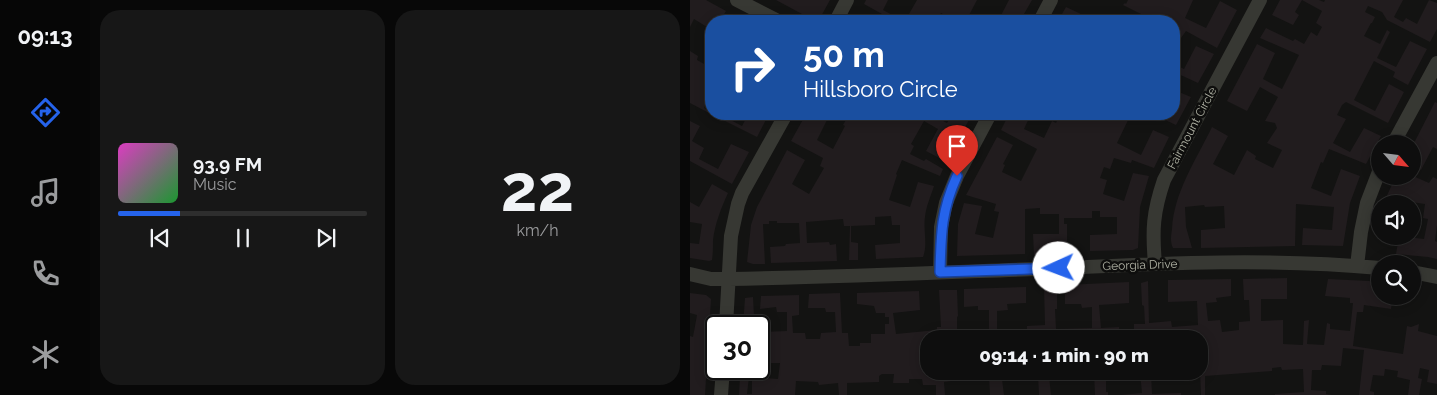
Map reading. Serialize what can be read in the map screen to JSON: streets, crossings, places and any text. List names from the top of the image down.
{
  "streets": {
    "street": ["Fairmount Circle", "Georgia Drive"]
  },
  "crossings": [
    ["Fairmount Circle", "Georgia Drive"]
  ],
  "north": "bottom right",
  "page": {
    "tabs": "09:13",
    "tile": ["22", "km/h"],
    "turn": ["50 m", "Hillsboro Circle"],
    "song": ["93.9 FM", "Music"],
    "limit": "30",
    "trip": "09:14 · 1 min · 90 m"
  }
}
